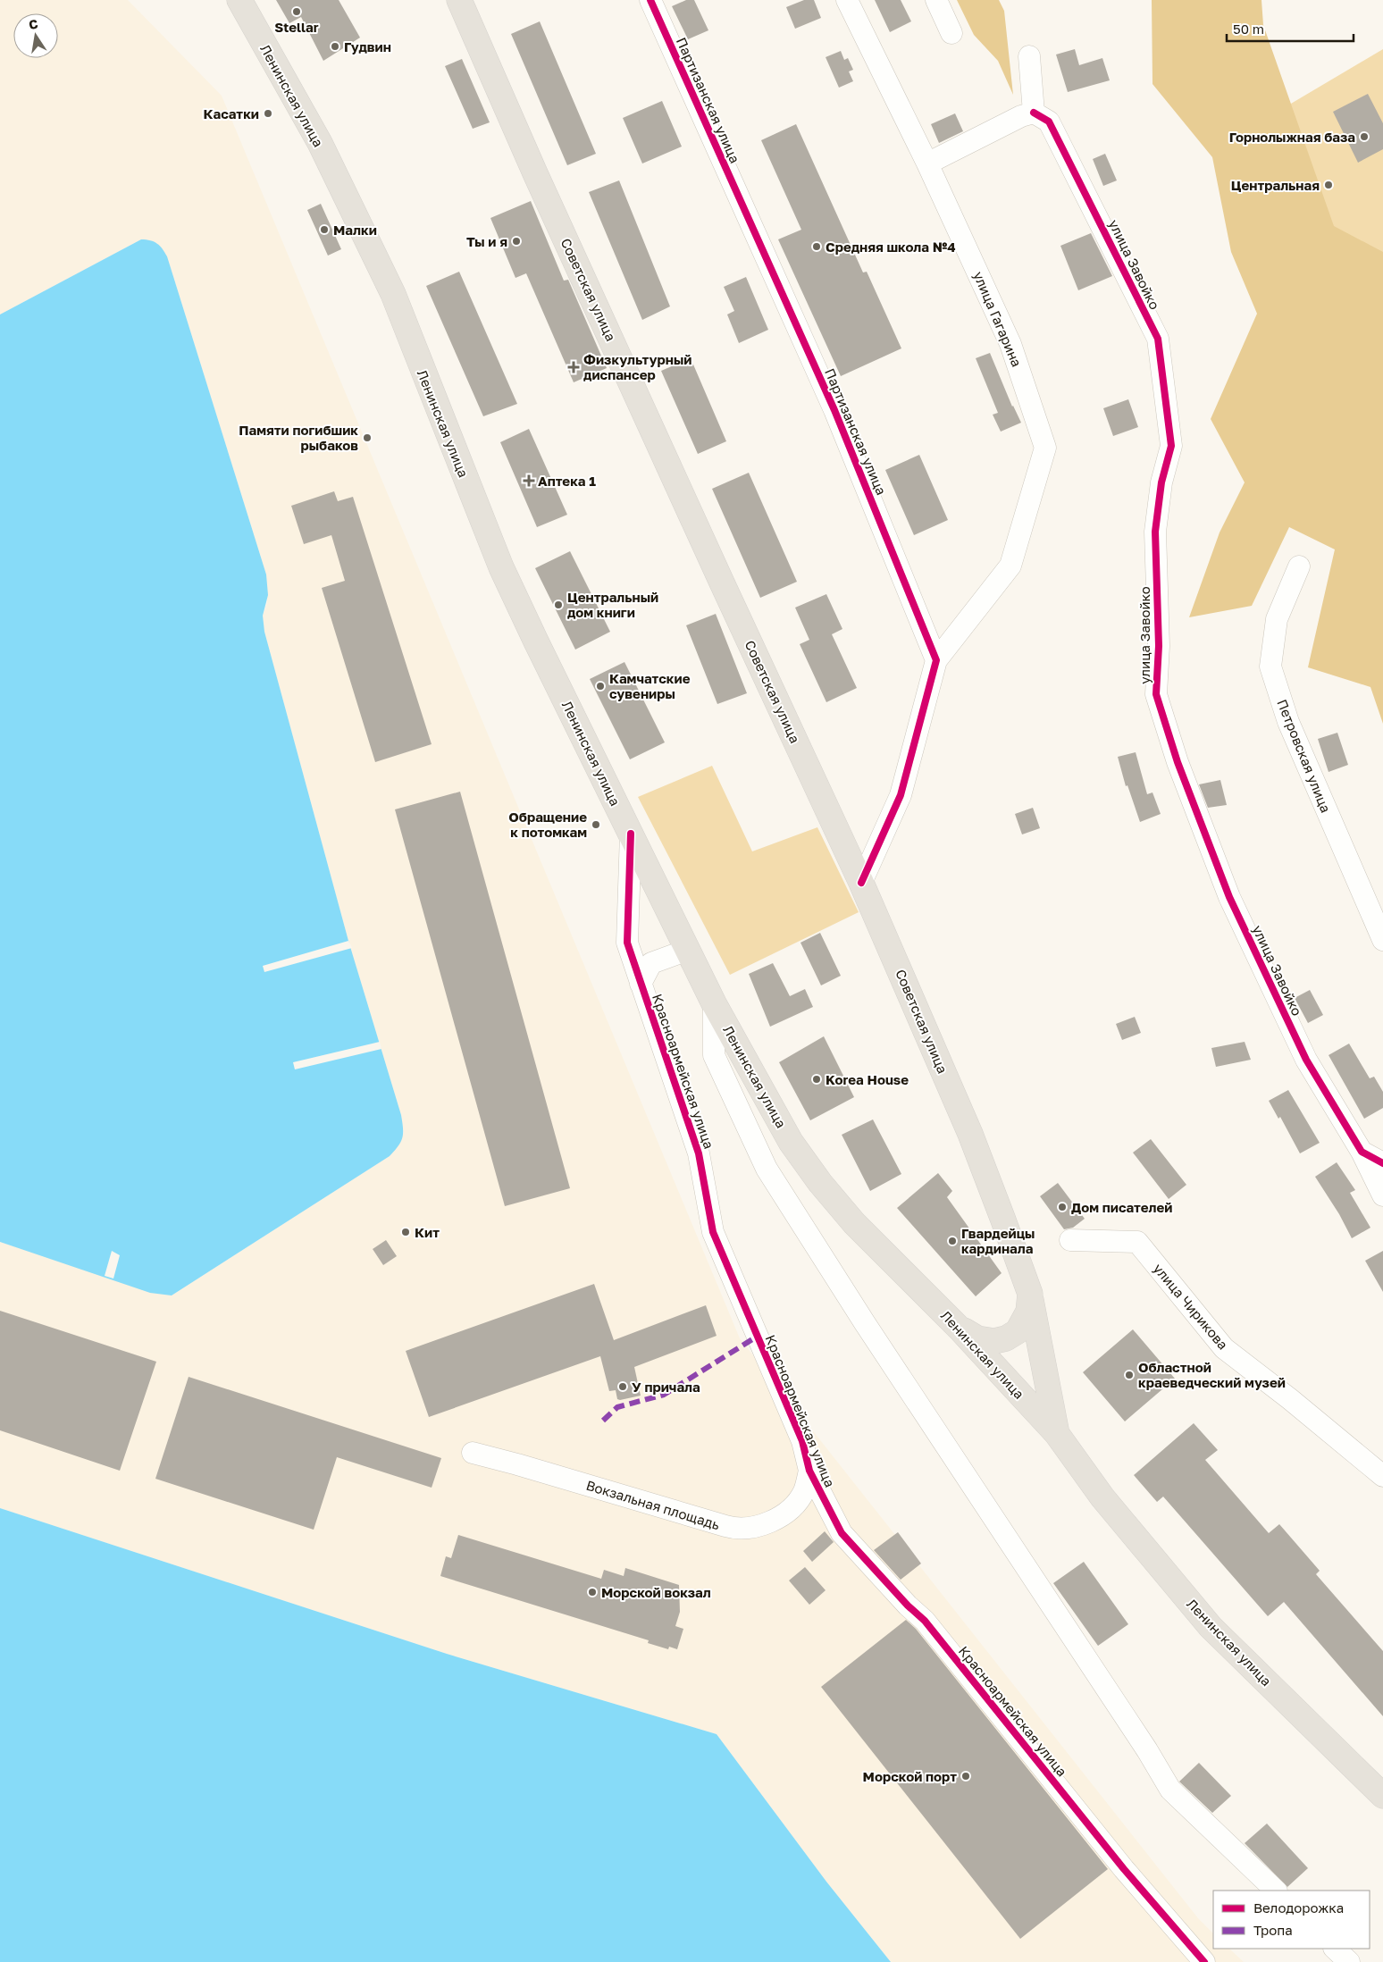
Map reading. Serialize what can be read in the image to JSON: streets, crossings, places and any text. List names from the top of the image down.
{
  "streets": {
    "main road": ["Ленинская улица", "Советская улица"],
    "street": [
      "Партизанская улица",
      "улица Завойко",
      "улица Гагарина",
      "Петровская улица",
      "Красноармейская улица",
      "улица Чирикова",
      "Вокзальная площадь"
    ]
  },
  "crossings": [
    ["Ленинская улица", "Советская улица"],
    ["Ленинская улица", "Красноармейская улица"],
    ["Партизанская улица", "улица Гагарина"],
    ["Красноармейская улица", "Вокзальная площадь"]
  ],
  "places": {
    "other": [
      "Stellar",
      "Гудвин",
      "Касатки",
      "Горнолыжная база",
      "Центральная",
      "Малки",
      "Ты и я",
      "Средняя школа №4",
      "Памяти погибшик рыбаков",
      "Центральный дом книги",
      "Камчатские сувениры",
      "Обращение к потомкам",
      "Korea House",
      "Дом писателей",
      "Кит",
      "Гвардейцы кардинала",
      "Областной краеведческий музей",
      "У причала",
      "Морской вокзал",
      "Морской порт"
    ],
    "health": ["Физкультурный диспансер", "Аптека 1"]
  },
  "legend": ["Велодорожка", "Тропа"],
  "scale_bar": "50 m",
  "north": "top"
}
